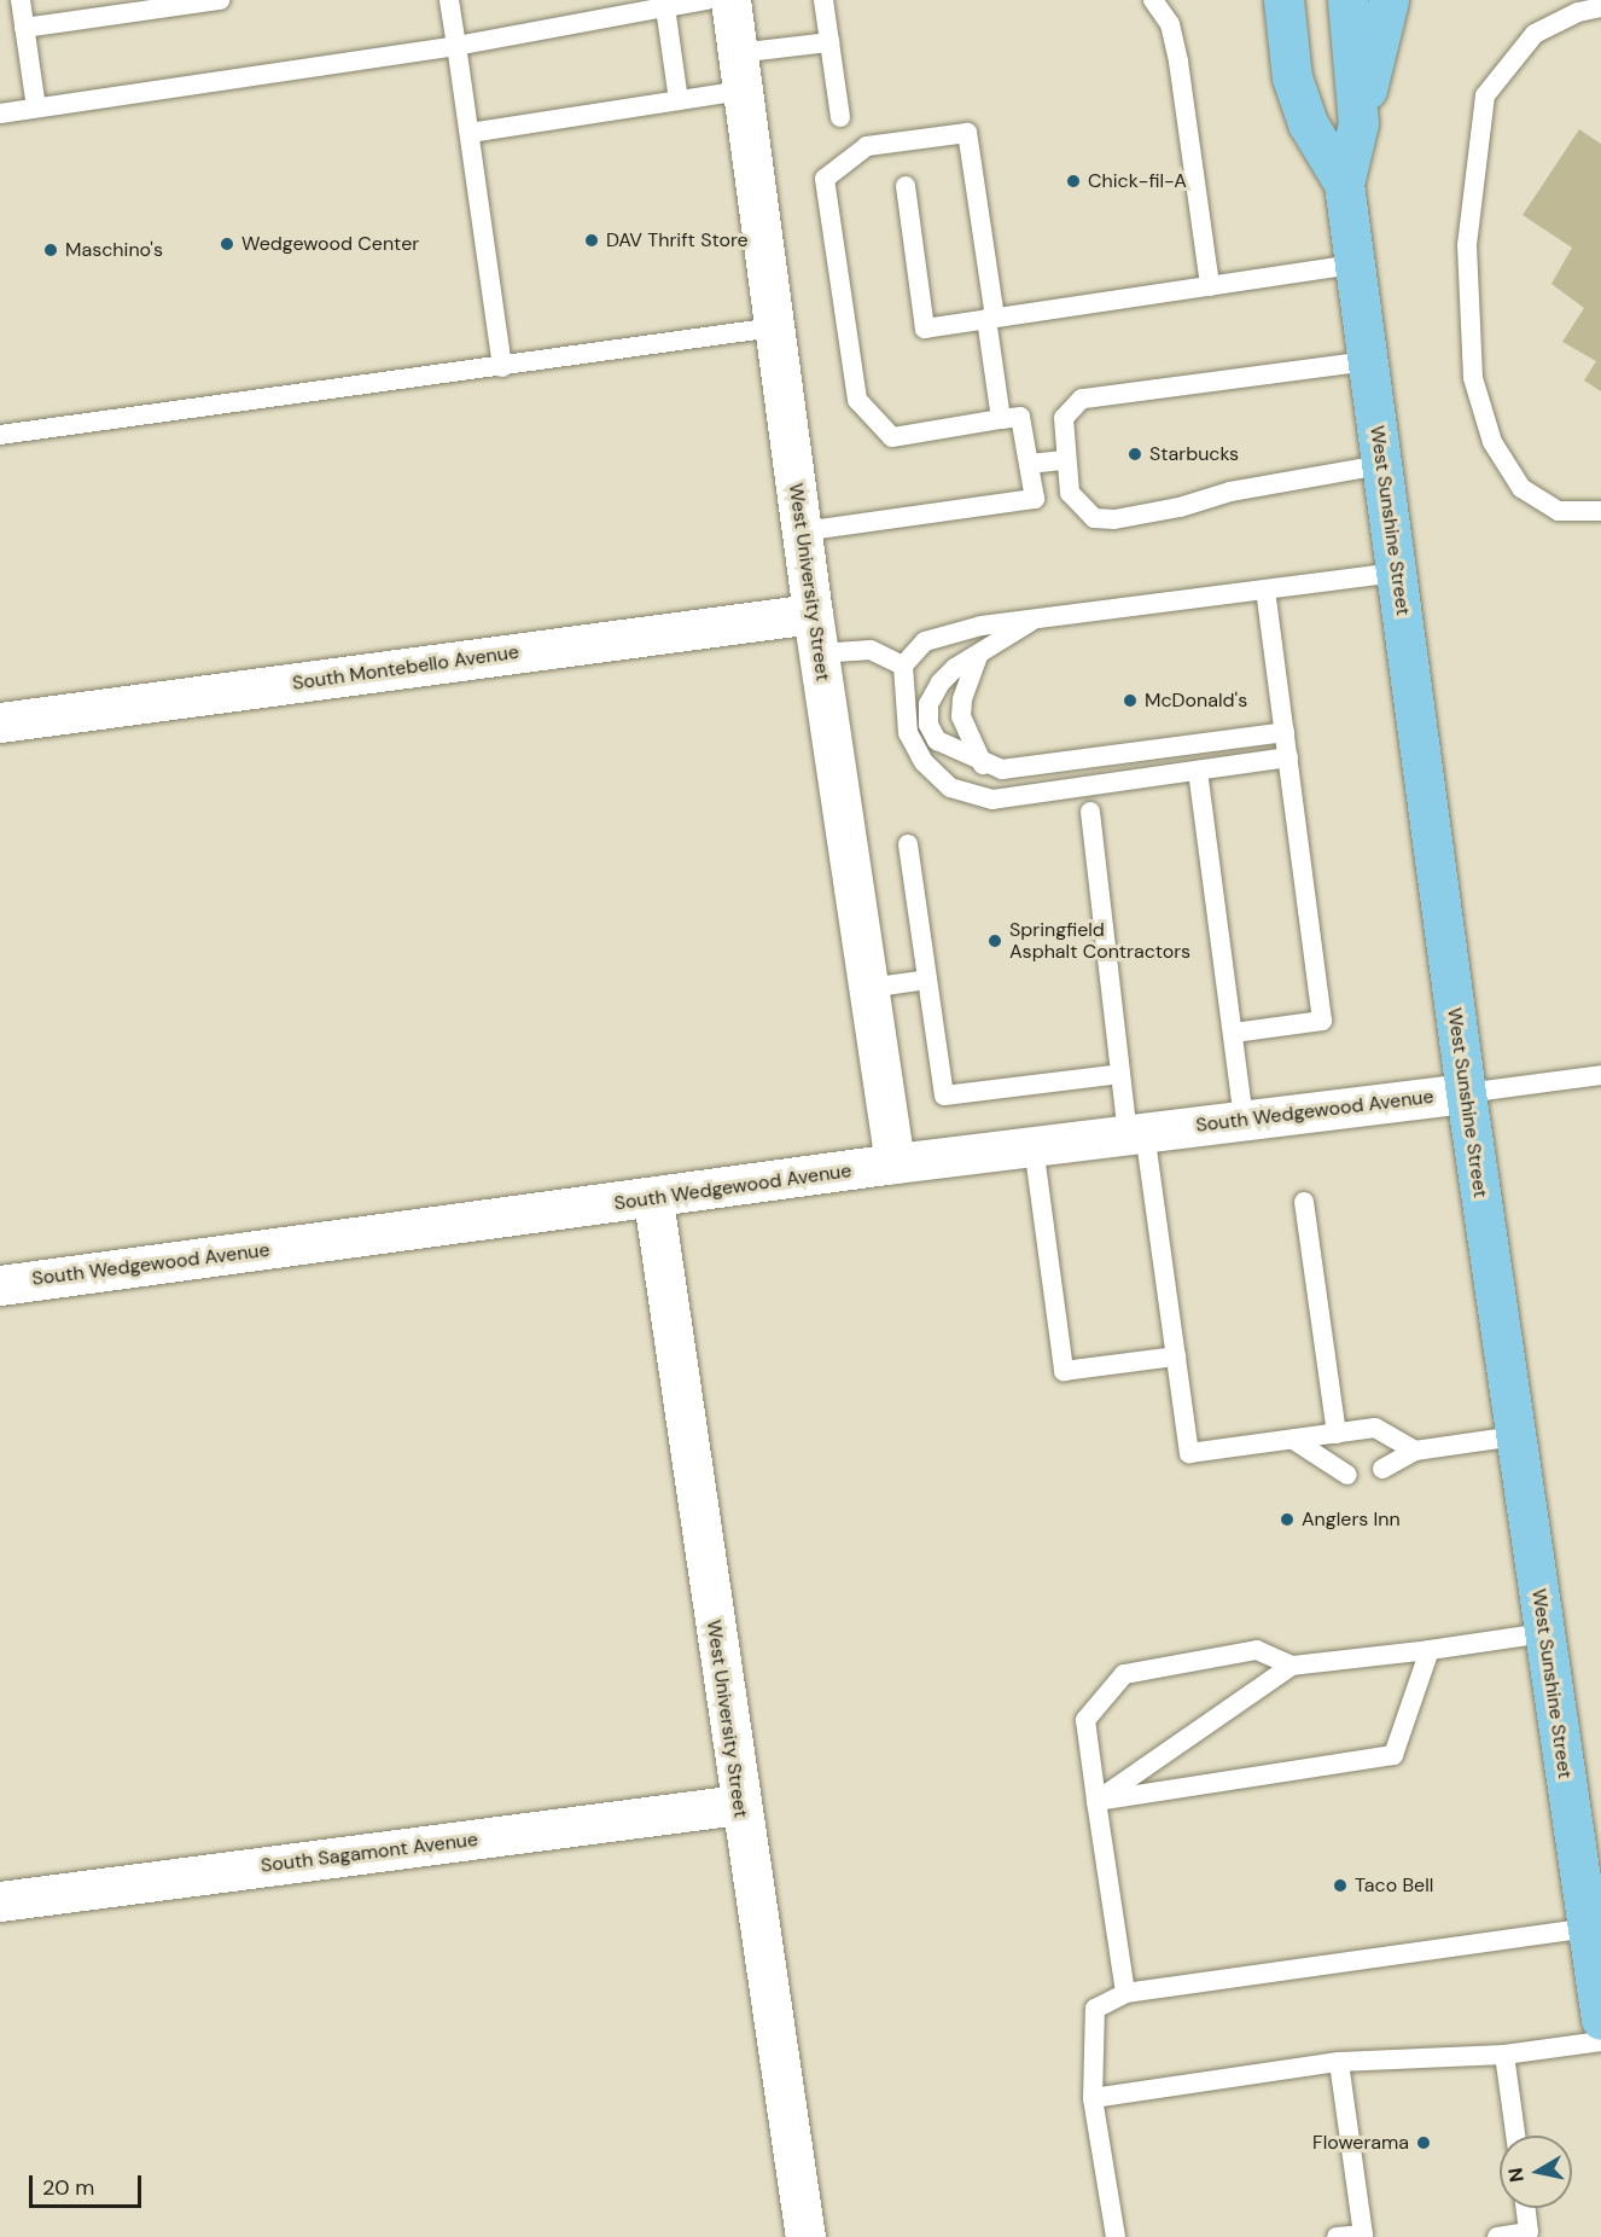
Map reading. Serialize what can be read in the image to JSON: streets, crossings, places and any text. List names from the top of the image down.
{
  "streets": {
    "main road": ["West Sunshine Street"],
    "street": [
      "West University Street",
      "South Montebello Avenue",
      "South Wedgewood Avenue",
      "South Sagamont Avenue"
    ]
  },
  "crossings": [
    ["West Sunshine Street", "South Wedgewood Avenue"],
    ["West University Street", "South Montebello Avenue"],
    ["West University Street", "South Wedgewood Avenue"],
    ["West University Street", "South Sagamont Avenue"]
  ],
  "places": [
    "Chick-fil-A",
    "DAV Thrift Store",
    "Wedgewood Center",
    "Maschino's",
    "Starbucks",
    "McDonald's",
    "Springfield Asphalt Contractors",
    "Anglers Inn",
    "Taco Bell",
    "Flowerama"
  ],
  "scale_bar": "20 m",
  "north": "left"
}
